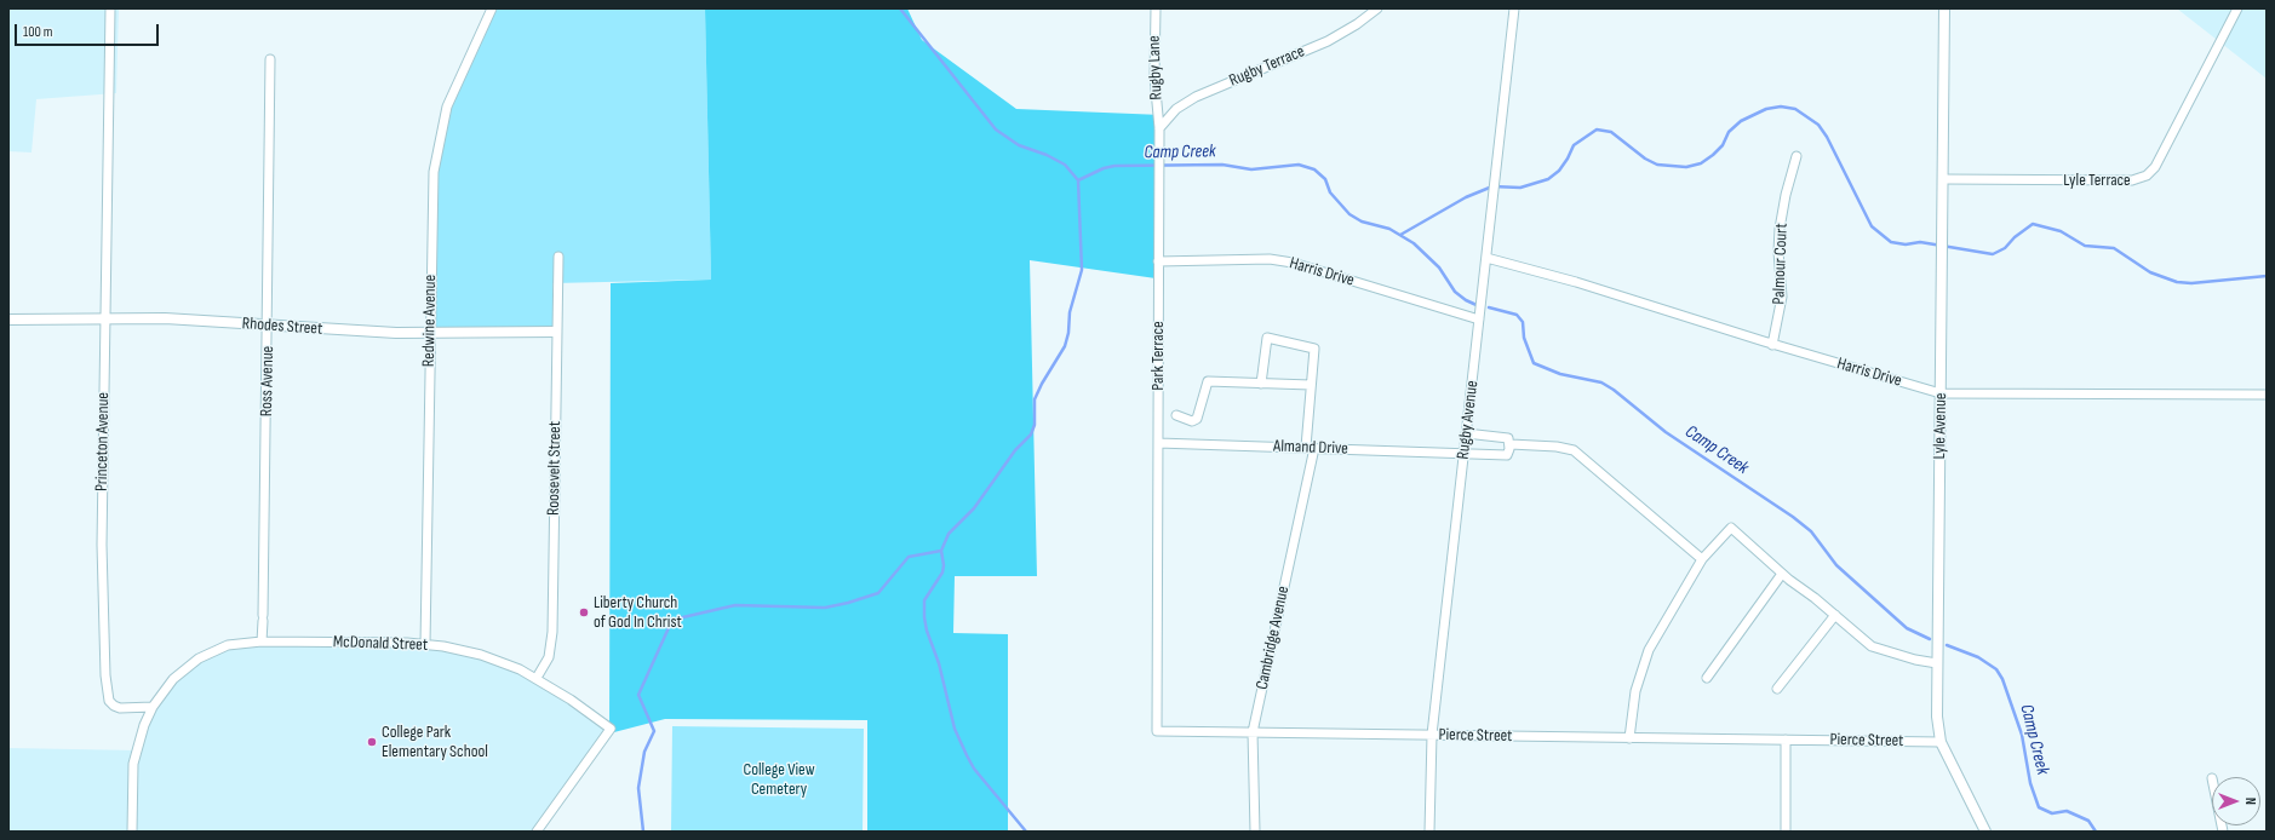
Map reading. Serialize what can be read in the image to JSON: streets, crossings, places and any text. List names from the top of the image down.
{
  "streets": {
    "street": [
      "Rugby Terrace",
      "Rugby Lane",
      "Lyle Terrace",
      "Palmour Court",
      "Harris Drive",
      "Redwine Avenue",
      "Rhodes Street",
      "Park Terrace",
      "Ross Avenue",
      "Rugby Avenue",
      "Lyle Avenue",
      "Princeton Avenue",
      "Almand Drive",
      "Roosevelt Street",
      "Cambridge Avenue",
      "McDonald Street",
      "Pierce Street"
    ]
  },
  "crossings": [
    ["Rugby Terrace", "Rugby Lane"],
    ["Rugby Terrace", "Park Terrace"],
    ["Rugby Lane", "Park Terrace"],
    ["Lyle Terrace", "Lyle Avenue"],
    ["Palmour Court", "Harris Drive"],
    ["Harris Drive", "Park Terrace"],
    ["Harris Drive", "Rugby Avenue"],
    ["Harris Drive", "Lyle Avenue"],
    ["Redwine Avenue", "Rhodes Street"],
    ["Redwine Avenue", "McDonald Street"],
    ["Rhodes Street", "Ross Avenue"],
    ["Rhodes Street", "Princeton Avenue"],
    ["Rhodes Street", "Roosevelt Street"],
    ["Park Terrace", "Almand Drive"],
    ["Park Terrace", "Pierce Street"],
    ["Ross Avenue", "McDonald Street"],
    ["Rugby Avenue", "Almand Drive"],
    ["Rugby Avenue", "Pierce Street"],
    ["Lyle Avenue", "Pierce Street"],
    ["Princeton Avenue", "McDonald Street"],
    ["Almand Drive", "Cambridge Avenue"],
    ["Roosevelt Street", "McDonald Street"],
    ["Cambridge Avenue", "Pierce Street"]
  ],
  "water": ["Camp Creek"],
  "parks": ["College View Cemetery"],
  "places": ["Liberty Church of God In Christ", "College Park Elementary School"],
  "scale_bar": "100 m",
  "north": "right"
}
